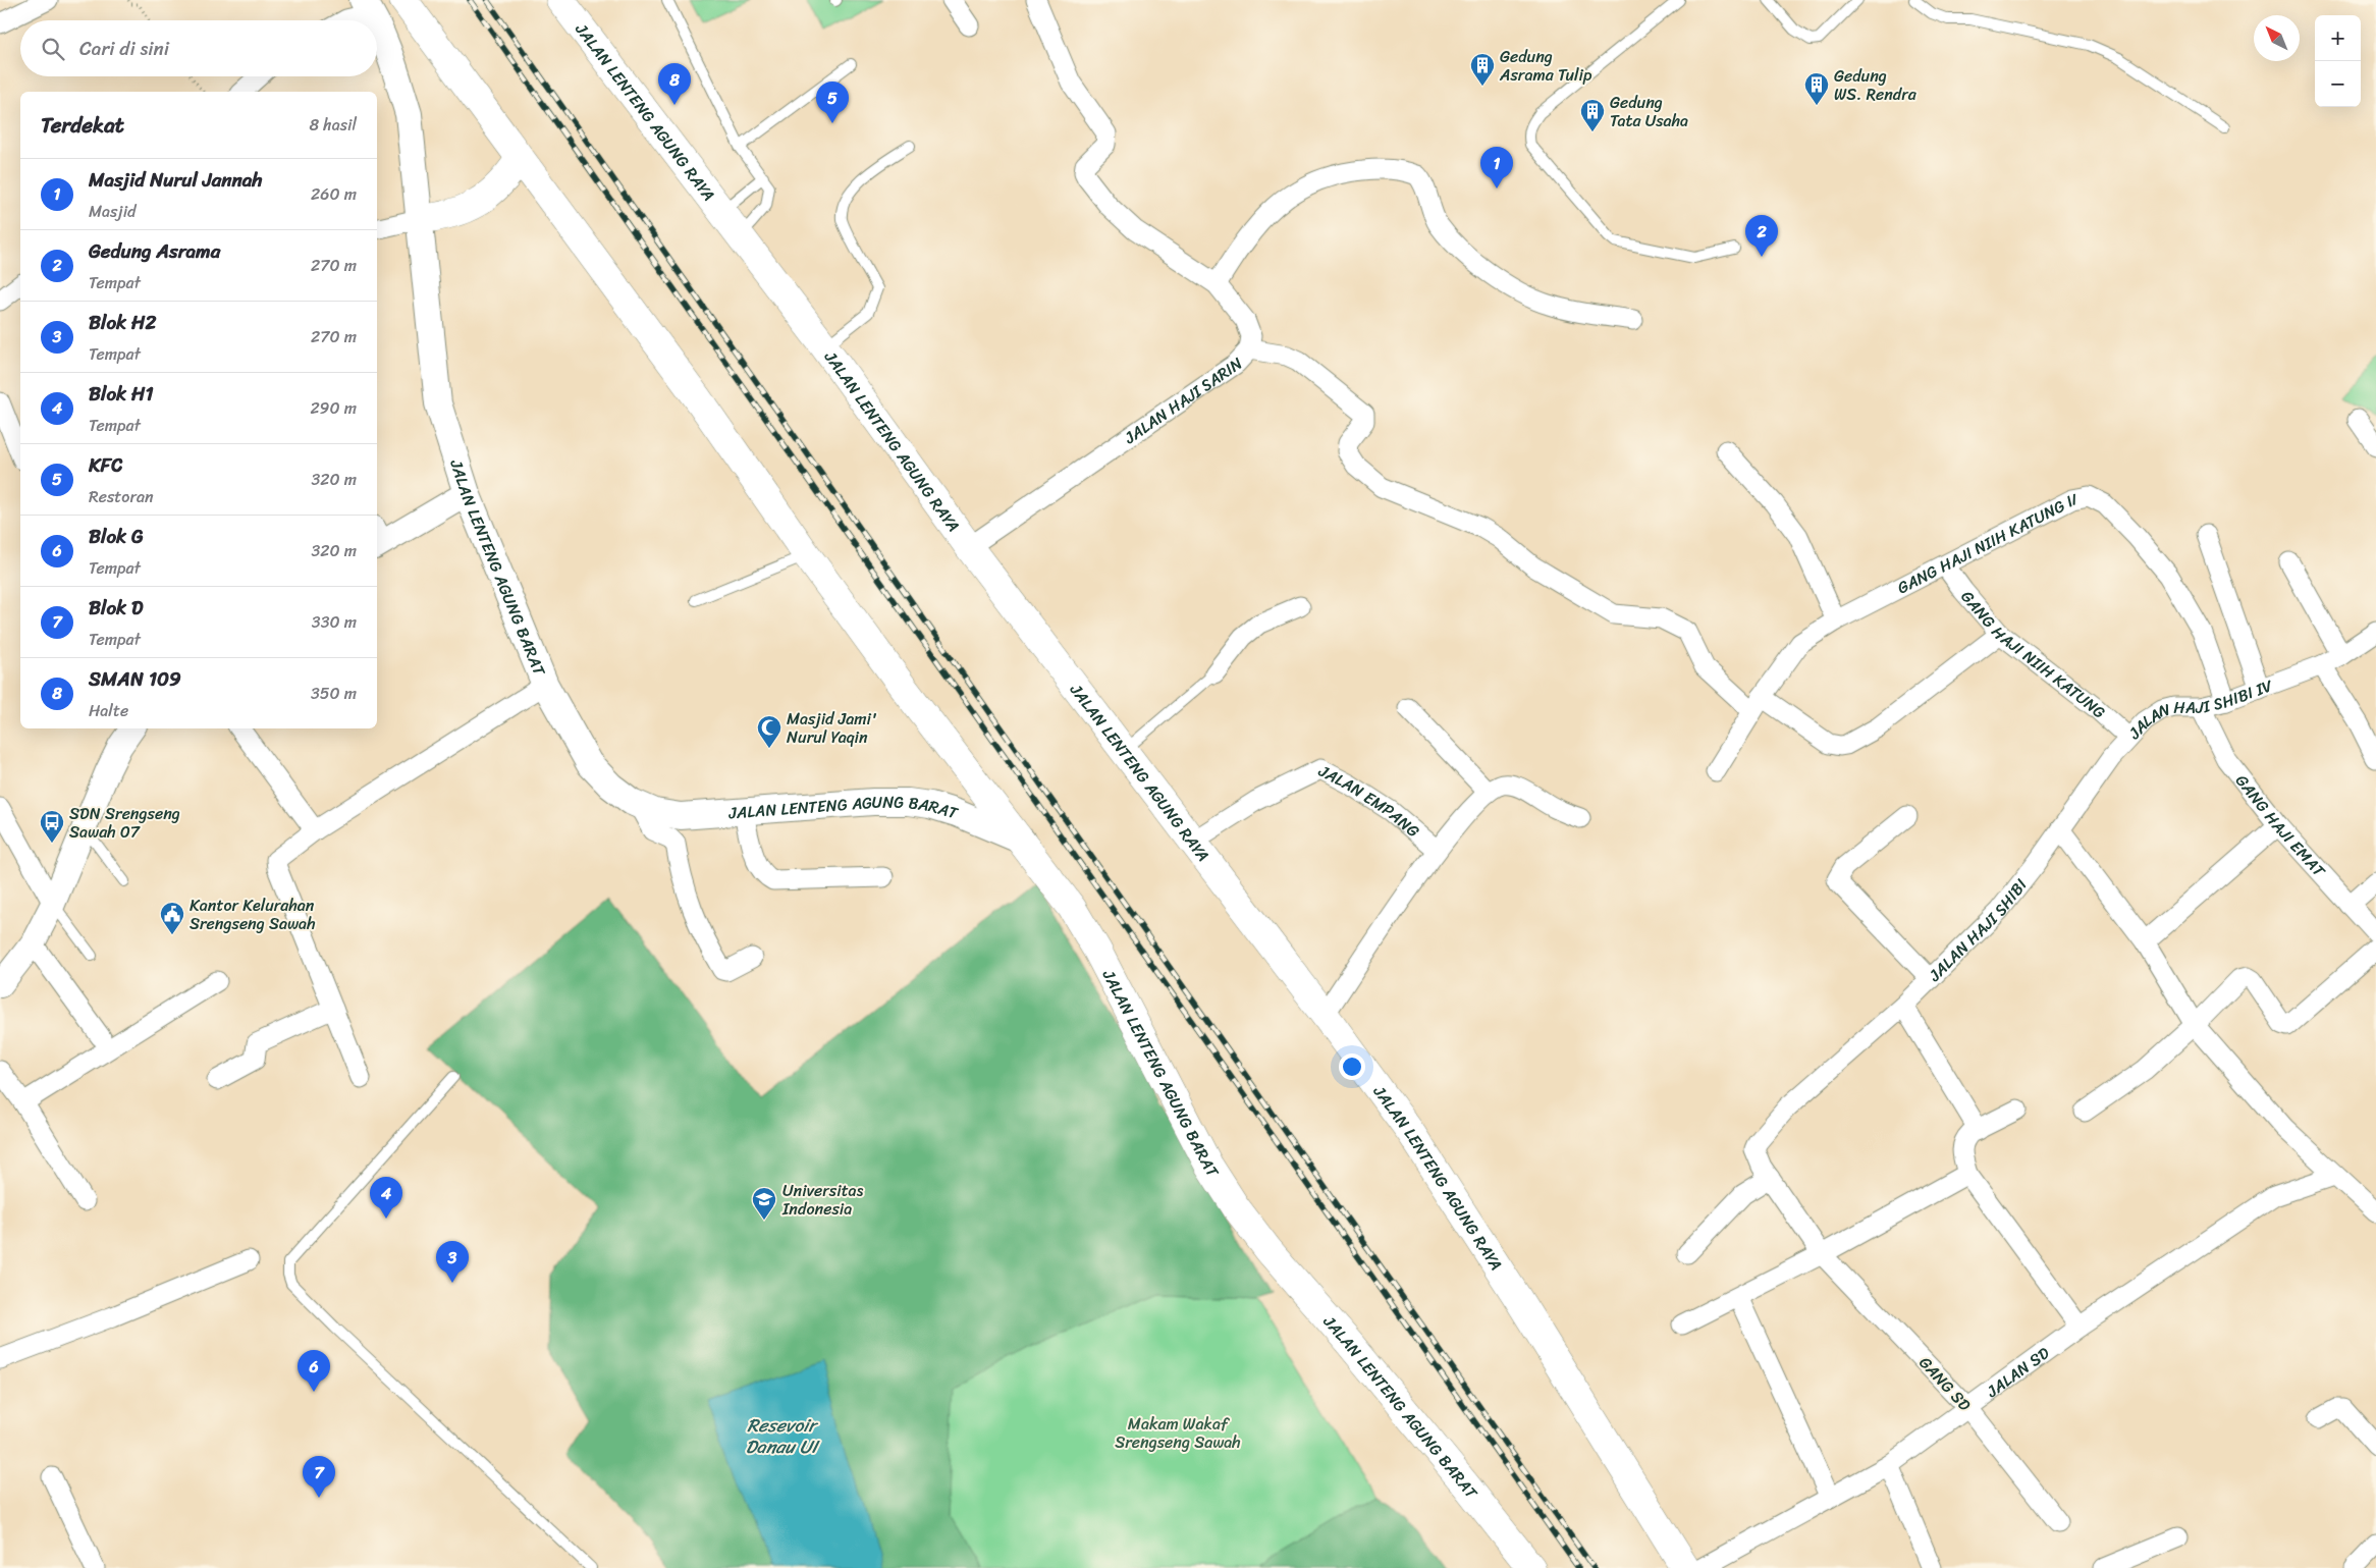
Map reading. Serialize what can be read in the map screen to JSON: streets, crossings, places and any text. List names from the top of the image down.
{
  "streets": {
    "main road": ["JALAN LENTENG AGUNG RAYA", "JALAN LENTENG AGUNG BARAT"],
    "street": [
      "JALAN HAJI SARIN",
      "GANG HAJI NIIH KATUNG II",
      "GANG HAJI NIIH KATUNG",
      "JALAN HAJI SHIBI IV",
      "JALAN EMPANG",
      "GANG HAJI EMAT",
      "JALAN HAJI SHIBI",
      "JALAN SD",
      "GANG SD"
    ]
  },
  "crossings": [
    ["JALAN LENTENG AGUNG RAYA", "JALAN HAJI SARIN"],
    ["JALAN LENTENG AGUNG RAYA", "JALAN EMPANG"],
    ["GANG HAJI NIIH KATUNG II", "GANG HAJI NIIH KATUNG"],
    ["GANG HAJI NIIH KATUNG II", "JALAN HAJI SHIBI IV"],
    ["GANG HAJI NIIH KATUNG", "JALAN HAJI SHIBI IV"],
    ["JALAN HAJI SHIBI IV", "GANG HAJI EMAT"],
    ["JALAN HAJI SHIBI IV", "JALAN HAJI SHIBI"],
    ["JALAN HAJI SHIBI", "GANG SD"],
    ["JALAN SD", "GANG SD"]
  ],
  "water": ["Resevoir Danau UI"],
  "parks": ["Makam Wakaf Srengseng Sawah"],
  "places": {
    "building": ["Gedung Asrama Tulip", "Gedung WS. Rendra", "Gedung Tata Usaha"],
    "mosque": ["Masjid Jami' Nurul Yaqin"],
    "bus stop": ["SDN Srengseng Sawah 07"],
    "public building": ["Kantor Kelurahan Srengseng Sawah"],
    "school or university": ["Universitas Indonesia"]
  },
  "north": "top left",
  "page": {
    "map_buttons": ["+", "−"],
    "search": "Cari di sini",
    "pins": [
      "8",
      "5",
      "1",
      "2",
      "4",
      "3",
      "6",
      "7"
    ],
    "heading": ["Terdekat", "8 hasil"],
    "list": [
      {
        "mark": "1",
        "name": "Masjid Nurul Jannah",
        "note": "Masjid",
        "value": "260 m"
      },
      {
        "mark": "2",
        "name": "Gedung Asrama",
        "note": "Tempat",
        "value": "270 m"
      },
      {
        "mark": "3",
        "name": "Blok H2",
        "note": "Tempat",
        "value": "270 m"
      },
      {
        "mark": "4",
        "name": "Blok H1",
        "note": "Tempat",
        "value": "290 m"
      },
      {
        "mark": "5",
        "name": "KFC",
        "note": "Restoran",
        "value": "320 m"
      },
      {
        "mark": "6",
        "name": "Blok G",
        "note": "Tempat",
        "value": "320 m"
      },
      {
        "mark": "7",
        "name": "Blok D",
        "note": "Tempat",
        "value": "330 m"
      },
      {
        "mark": "8",
        "name": "SMAN 109",
        "note": "Halte",
        "value": "350 m"
      }
    ]
  }
}
